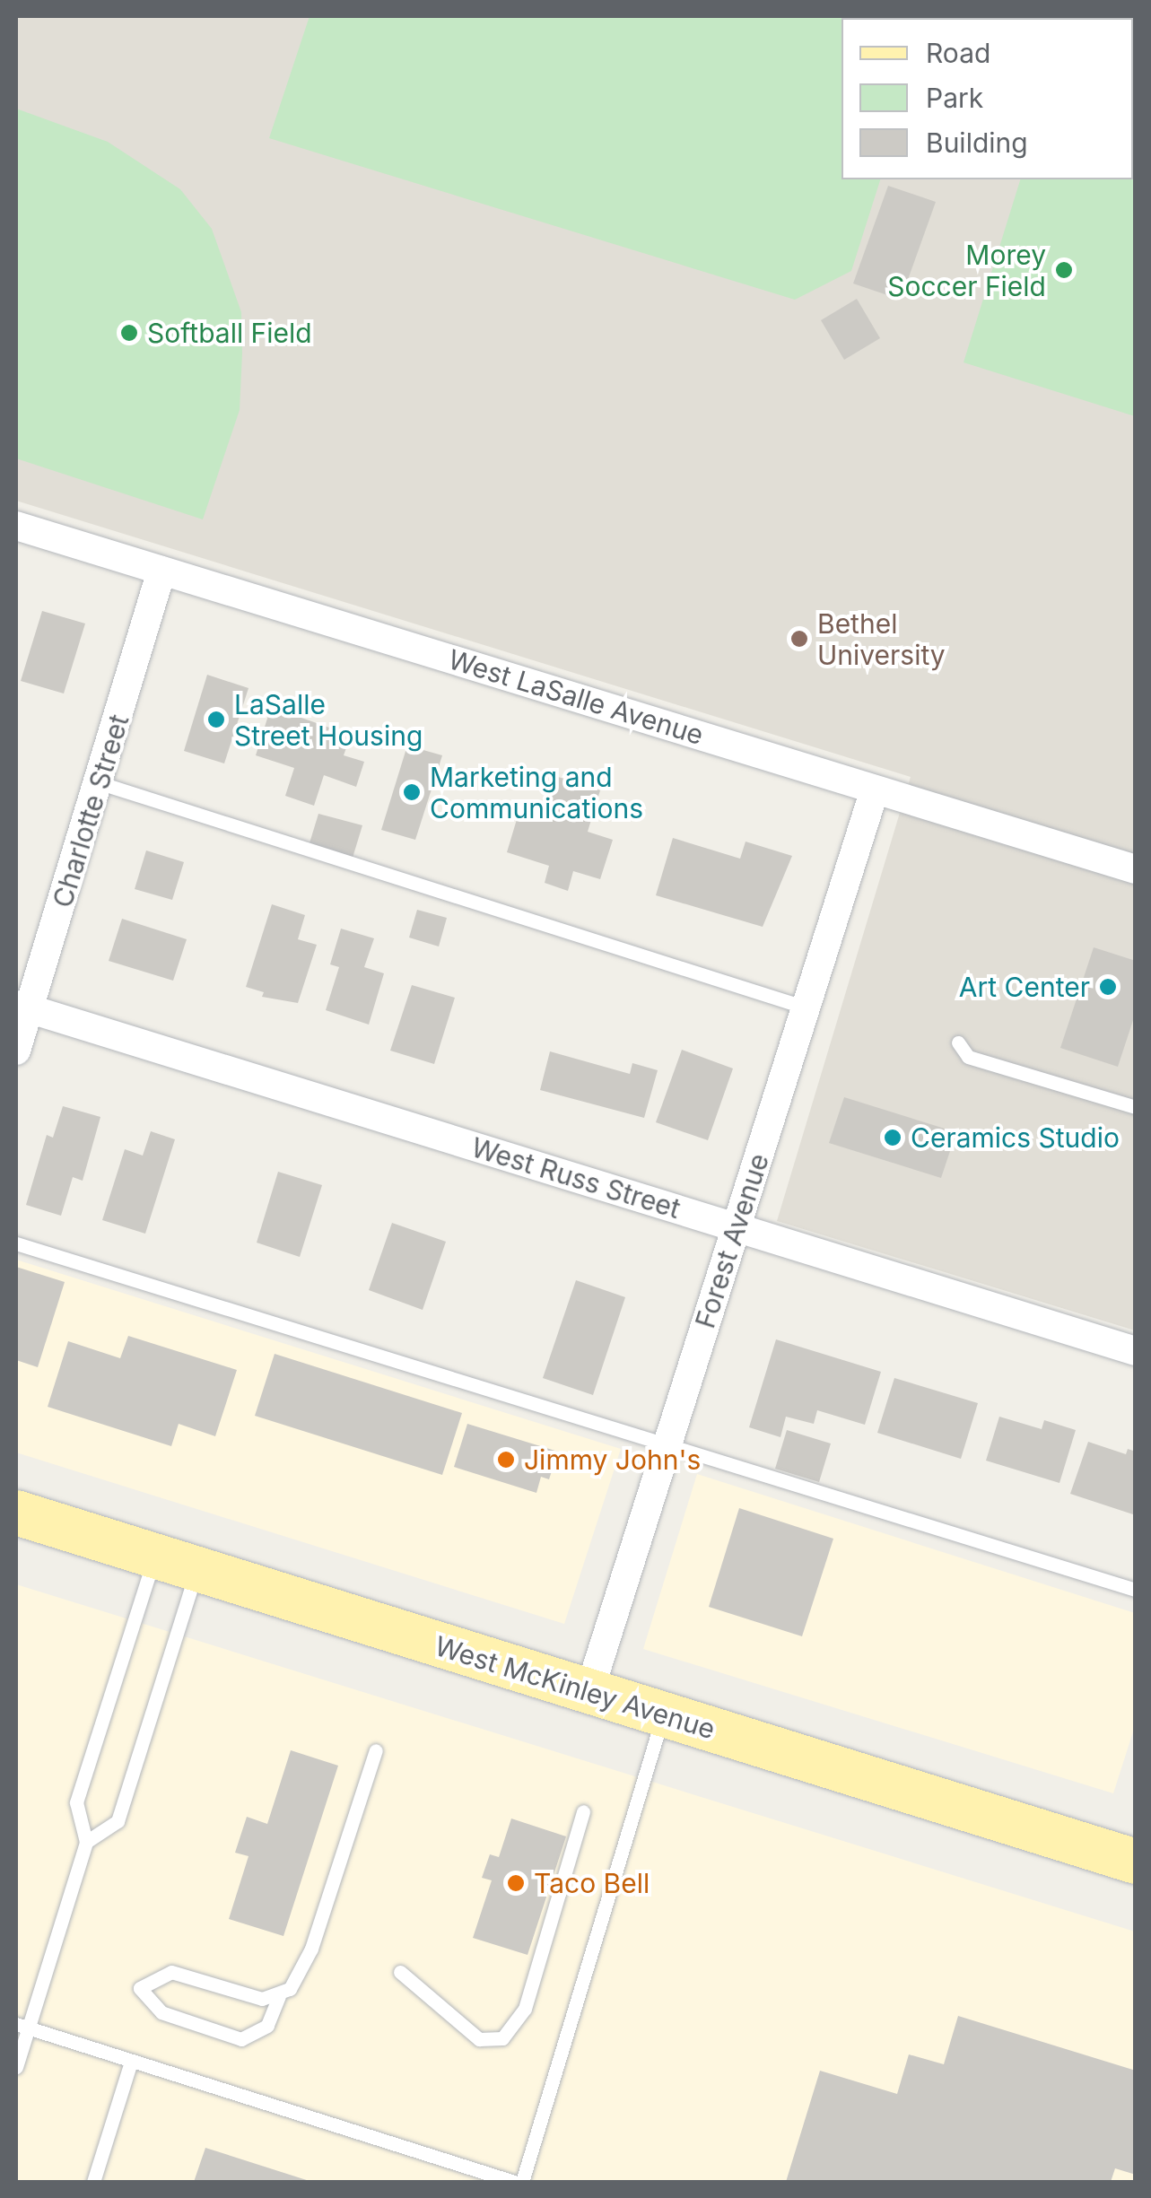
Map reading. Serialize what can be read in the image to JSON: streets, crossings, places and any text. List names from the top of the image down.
{
  "streets": {
    "main road": ["West McKinley Avenue"],
    "street": [
      "West LaSalle Avenue",
      "Charlotte Street",
      "West Russ Street",
      "Forest Avenue"
    ]
  },
  "crossings": [
    ["West LaSalle Avenue", "Charlotte Street"],
    ["West LaSalle Avenue", "Forest Avenue"],
    ["Charlotte Street", "West Russ Street"],
    ["West Russ Street", "Forest Avenue"],
    ["Forest Avenue", "West McKinley Avenue"]
  ],
  "places": [
    "Morey Soccer Field",
    "Softball Field",
    "Bethel University",
    "LaSalle Street Housing",
    "Marketing and Communications",
    "Art Center",
    "Ceramics Studio",
    "Jimmy John's",
    "Taco Bell"
  ],
  "legend": ["Road", "Park", "Building"]
}
